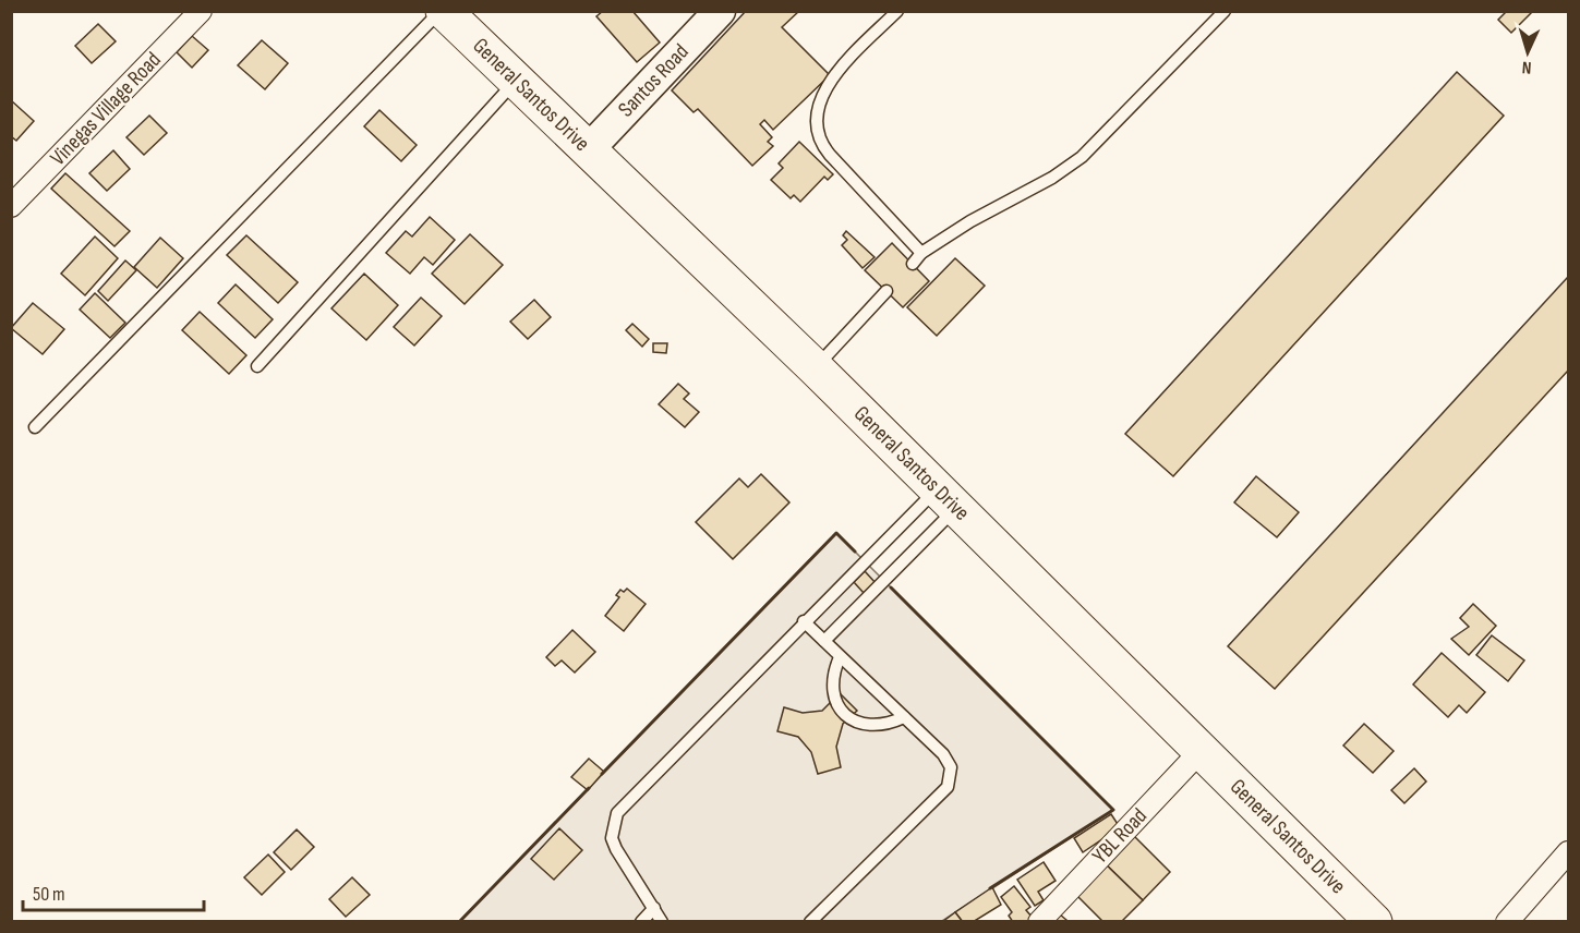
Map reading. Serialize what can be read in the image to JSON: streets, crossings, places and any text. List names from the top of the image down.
{
  "streets": {
    "highway": ["General Santos Drive"],
    "street": ["Santos Road", "Vinegas Village Road", "YBL Road"]
  },
  "crossings": [
    ["Santos Road", "General Santos Drive"],
    ["General Santos Drive", "YBL Road"]
  ],
  "scale_bar": "50 m",
  "north": "bottom"
}
